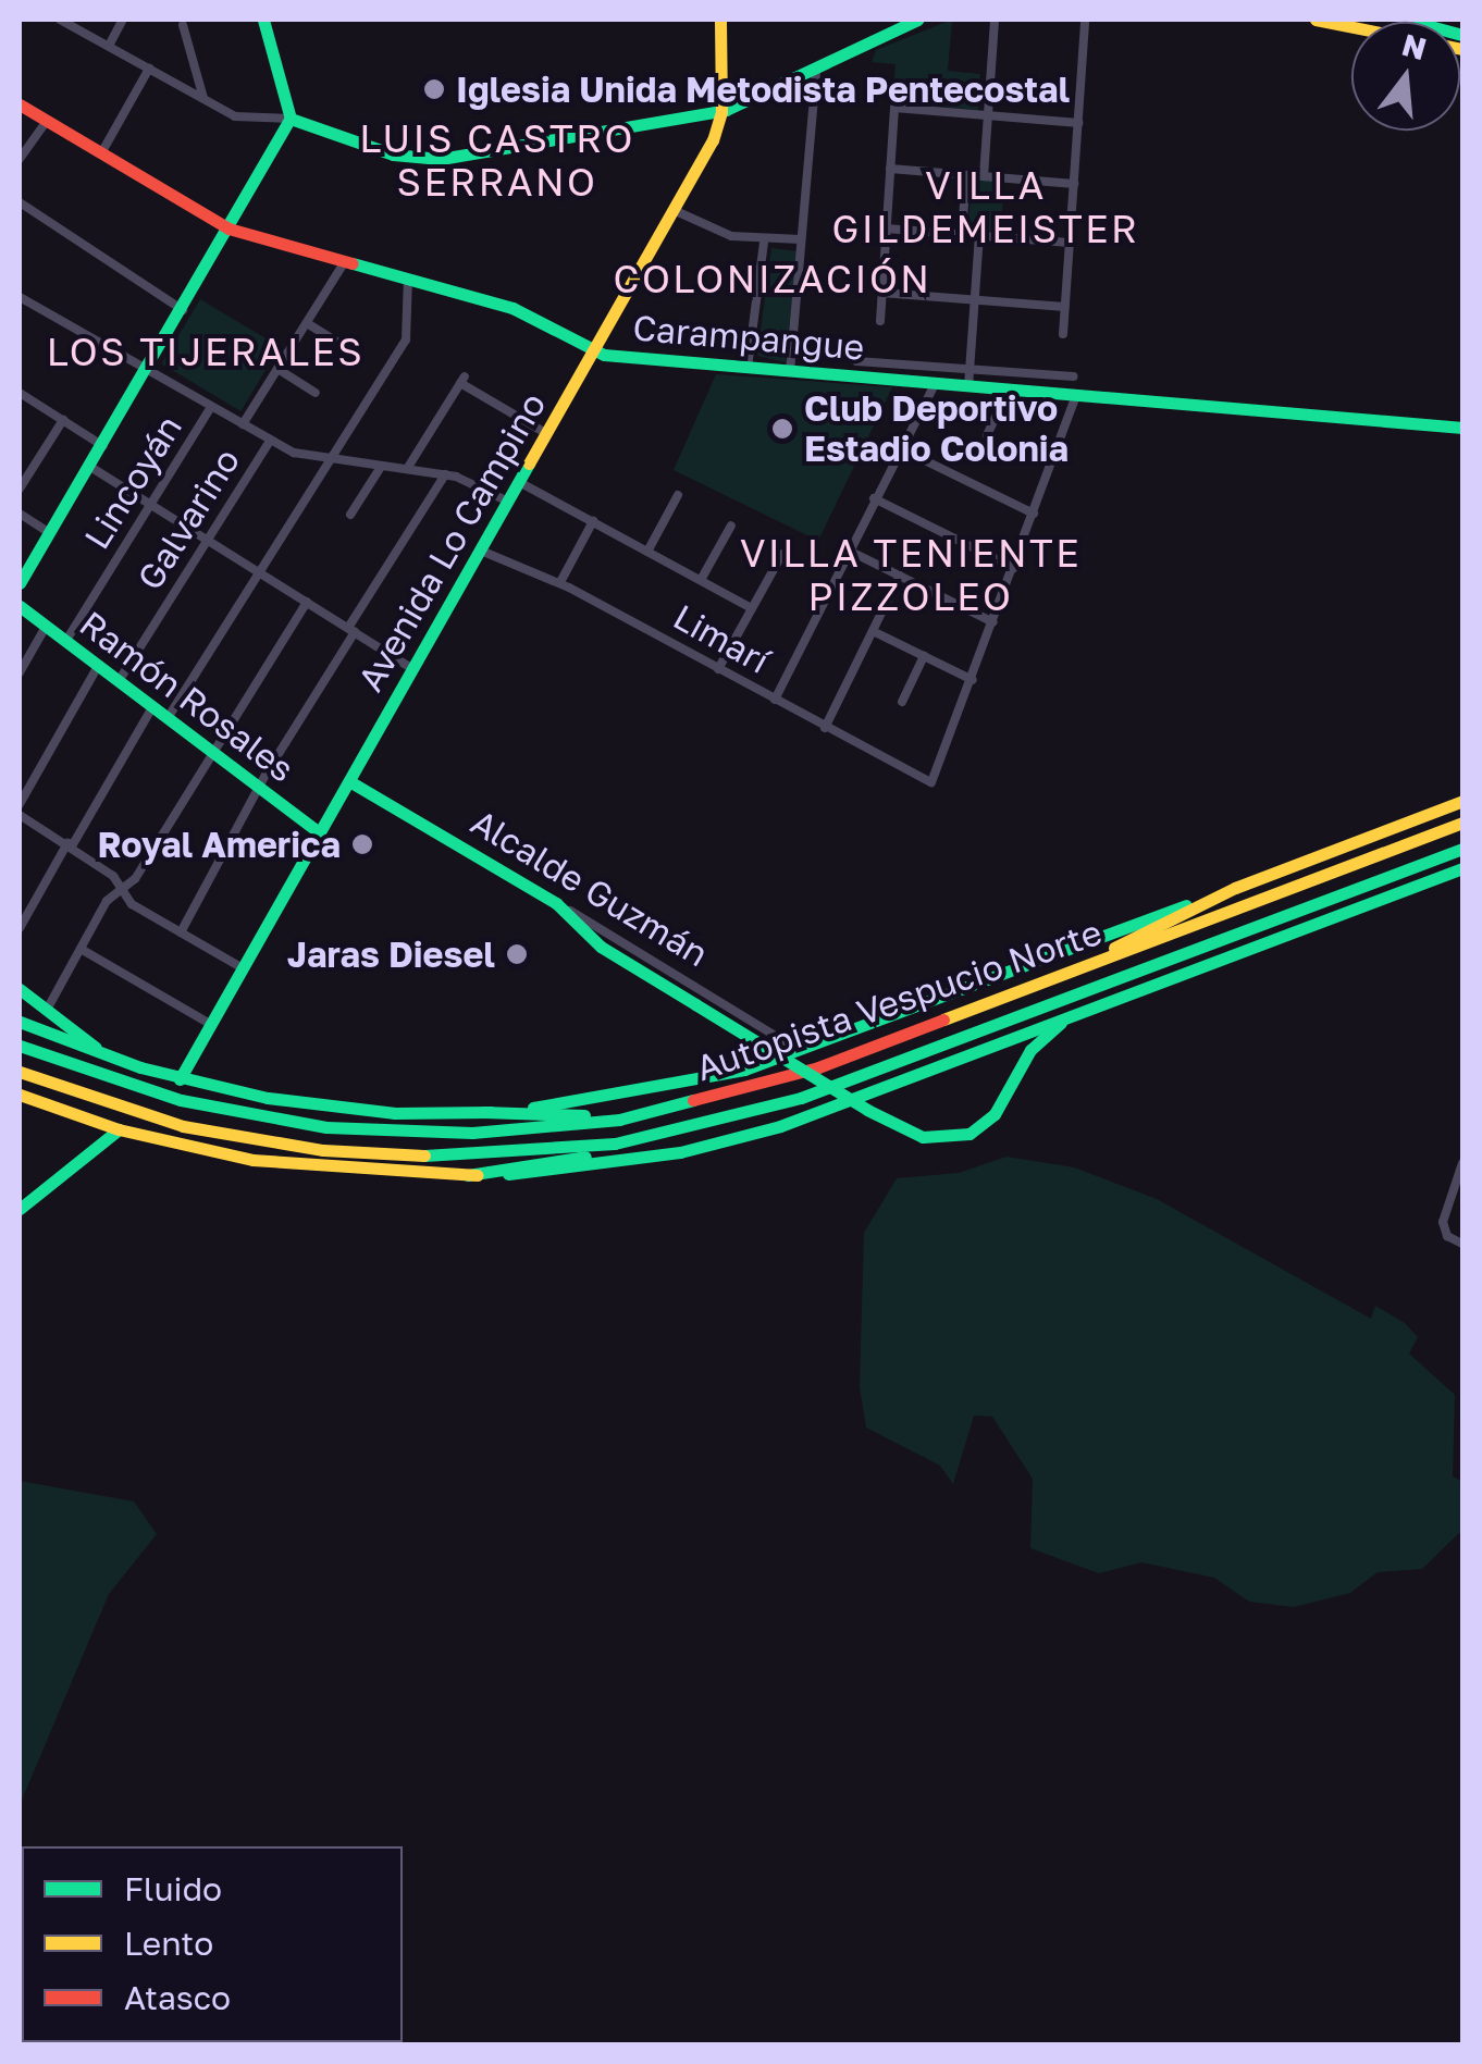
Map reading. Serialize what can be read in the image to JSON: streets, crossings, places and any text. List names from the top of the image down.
{
  "streets": {
    "main road": [
      "Carampangue",
      "Avenida Lo Campino",
      "Ramón Rosales",
      "Alcalde Guzmán",
      "Autopista Vespucio Norte"
    ],
    "street": ["Lincoyán", "Galvarino", "Limarí"]
  },
  "crossings": [
    ["Carampangue", "Avenida Lo Campino"],
    ["Lincoyán", "Ramón Rosales"],
    ["Galvarino", "Ramón Rosales"],
    ["Avenida Lo Campino", "Limarí"],
    ["Avenida Lo Campino", "Ramón Rosales"],
    ["Avenida Lo Campino", "Alcalde Guzmán"]
  ],
  "districts": [
    "LUIS CASTRO SERRANO",
    "VILLA GILDEMEISTER",
    "COLONIZACIÓN",
    "LOS TIJERALES",
    "VILLA TENIENTE PIZZOLEO"
  ],
  "places": [
    "Iglesia Unida Metodista Pentecostal",
    "Club Deportivo Estadio Colonia",
    "Royal America",
    "Jaras Diesel"
  ],
  "legend": ["Fluido", "Lento", "Atasco"],
  "north": "top"
}
